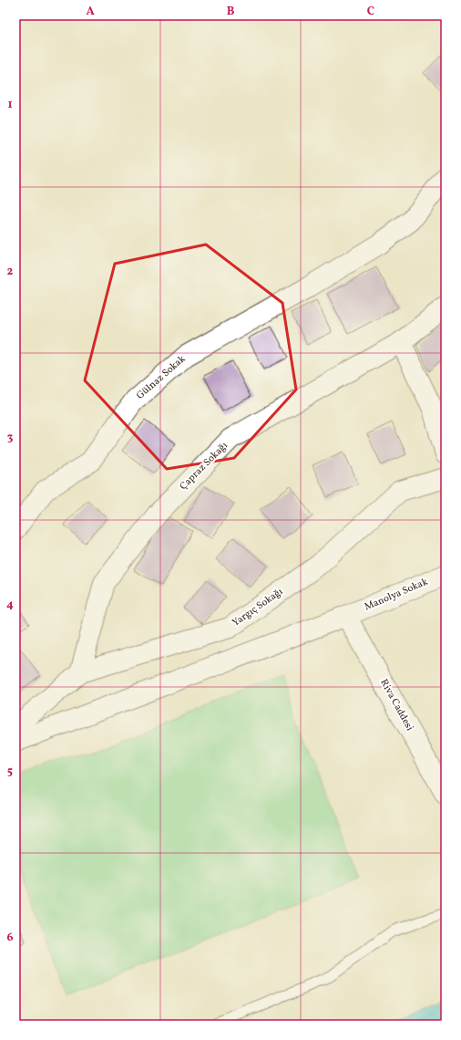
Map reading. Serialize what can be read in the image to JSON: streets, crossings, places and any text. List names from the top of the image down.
{
  "streets": {
    "street": [
      "Gülnaz Sokak",
      "Çapraz Sokağı",
      "Manolya Sokak",
      "Yargıç Sokağı",
      "Riva Caddesi"
    ]
  },
  "crossings": [
    ["Çapraz Sokağı", "Yargıç Sokağı"],
    ["Manolya Sokak", "Riva Caddesi"]
  ],
  "grid": {
    "columns": ["A", "B", "C"],
    "rows": [
      "1",
      "2",
      "3",
      "4",
      "5",
      "6"
    ]
  }
}
